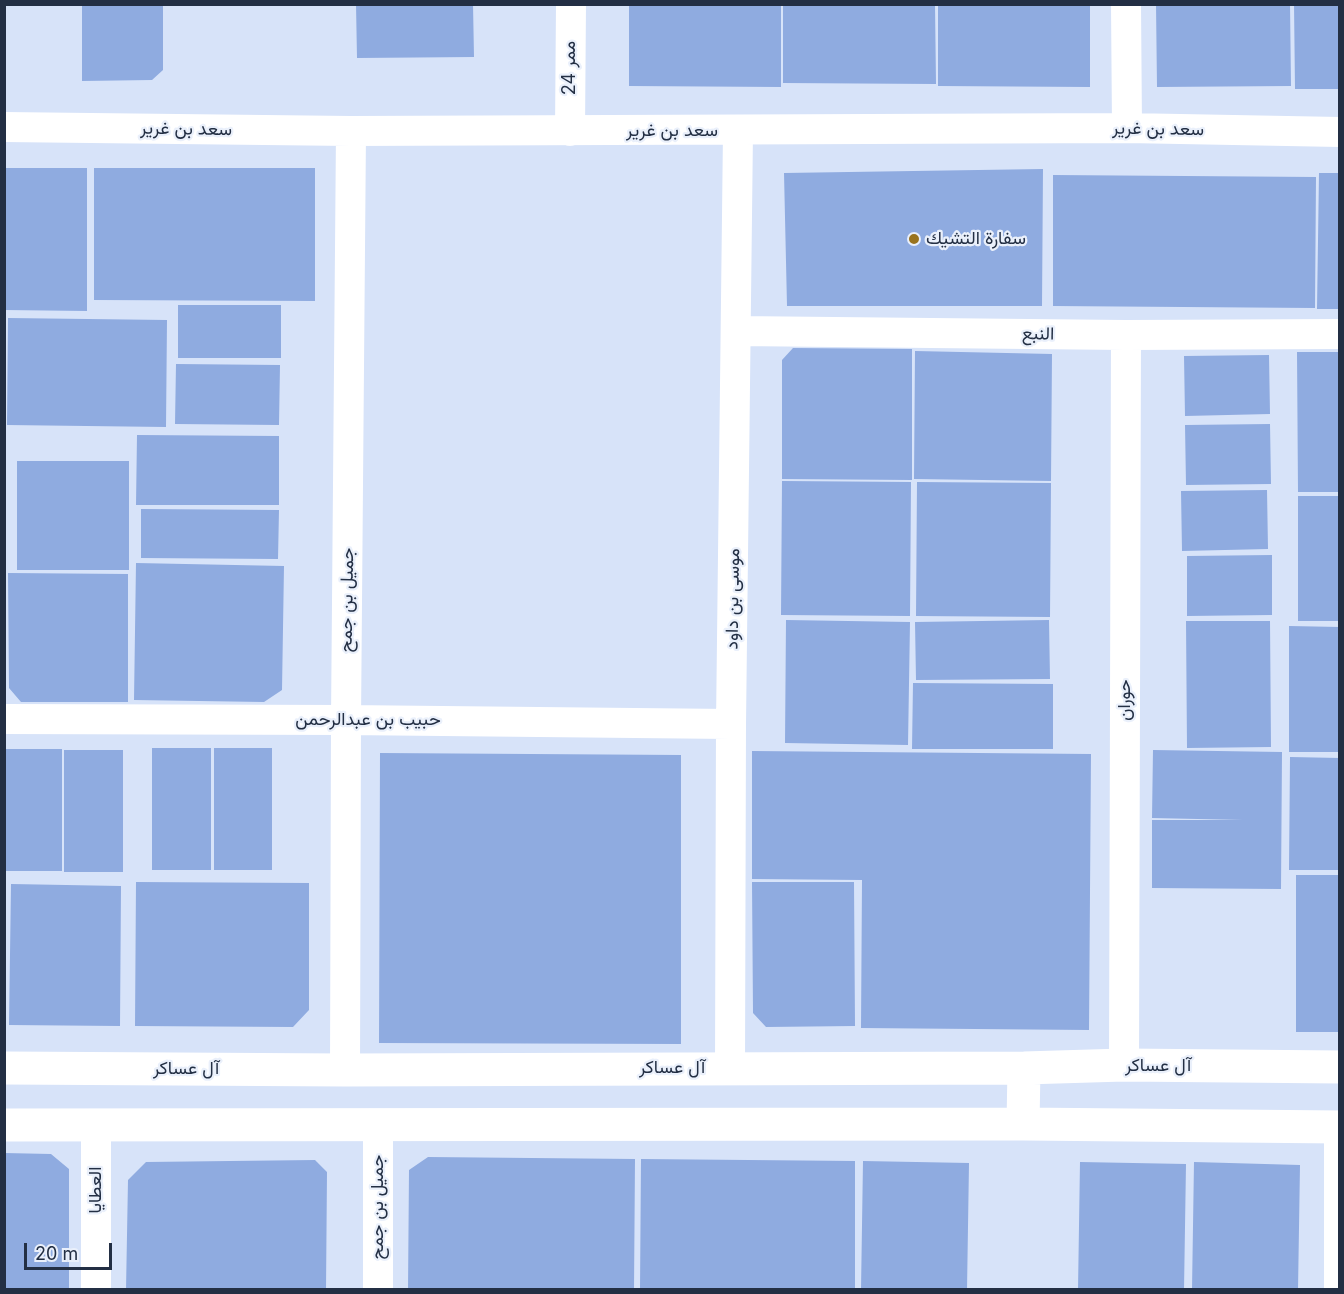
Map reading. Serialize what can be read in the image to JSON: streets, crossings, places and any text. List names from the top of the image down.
{
  "streets": {
    "street": [
      "ممر 24",
      "سعد بن غرير",
      "النبع",
      "موسى بن داود",
      "جميل بن جمح",
      "حوران",
      "حبيب بن عبدالرحمن",
      "آل عساكر",
      "العطايا"
    ]
  },
  "crossings": [
    ["ممر 24", "سعد بن غرير"],
    ["سعد بن غرير", "موسى بن داود"],
    ["سعد بن غرير", "جميل بن جمح"],
    ["النبع", "موسى بن داود"],
    ["النبع", "حوران"],
    ["موسى بن داود", "حبيب بن عبدالرحمن"],
    ["موسى بن داود", "آل عساكر"],
    ["جميل بن جمح", "حبيب بن عبدالرحمن"],
    ["جميل بن جمح", "آل عساكر"],
    ["حوران", "آل عساكر"]
  ],
  "places": ["سفارة التشيك"],
  "scale_bar": "20 m"
}
